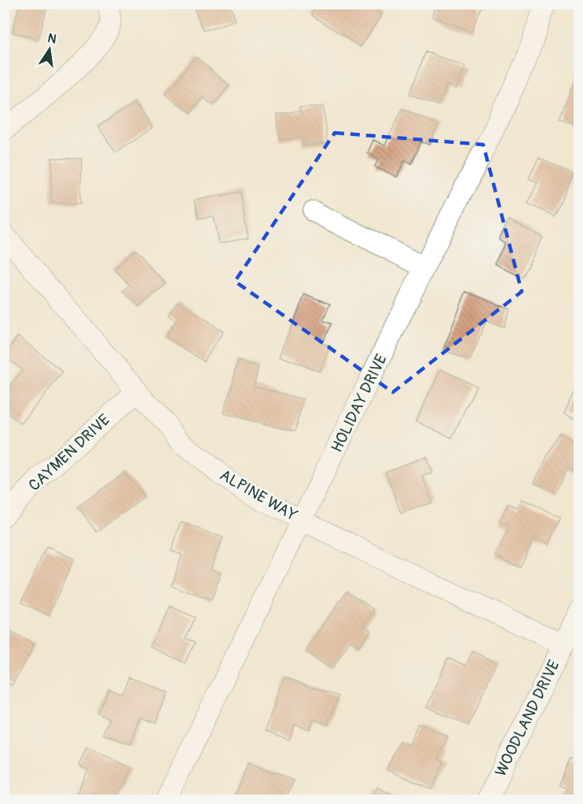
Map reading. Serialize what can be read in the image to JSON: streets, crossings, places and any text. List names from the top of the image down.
{
  "streets": {
    "street": [
      "HOLIDAY DRIVE",
      "CAYMEN DRIVE",
      "ALPINE WAY",
      "WOODLAND DRIVE"
    ]
  },
  "crossings": [
    ["HOLIDAY DRIVE", "ALPINE WAY"],
    ["CAYMEN DRIVE", "ALPINE WAY"],
    ["ALPINE WAY", "WOODLAND DRIVE"]
  ],
  "north": "top"
}
